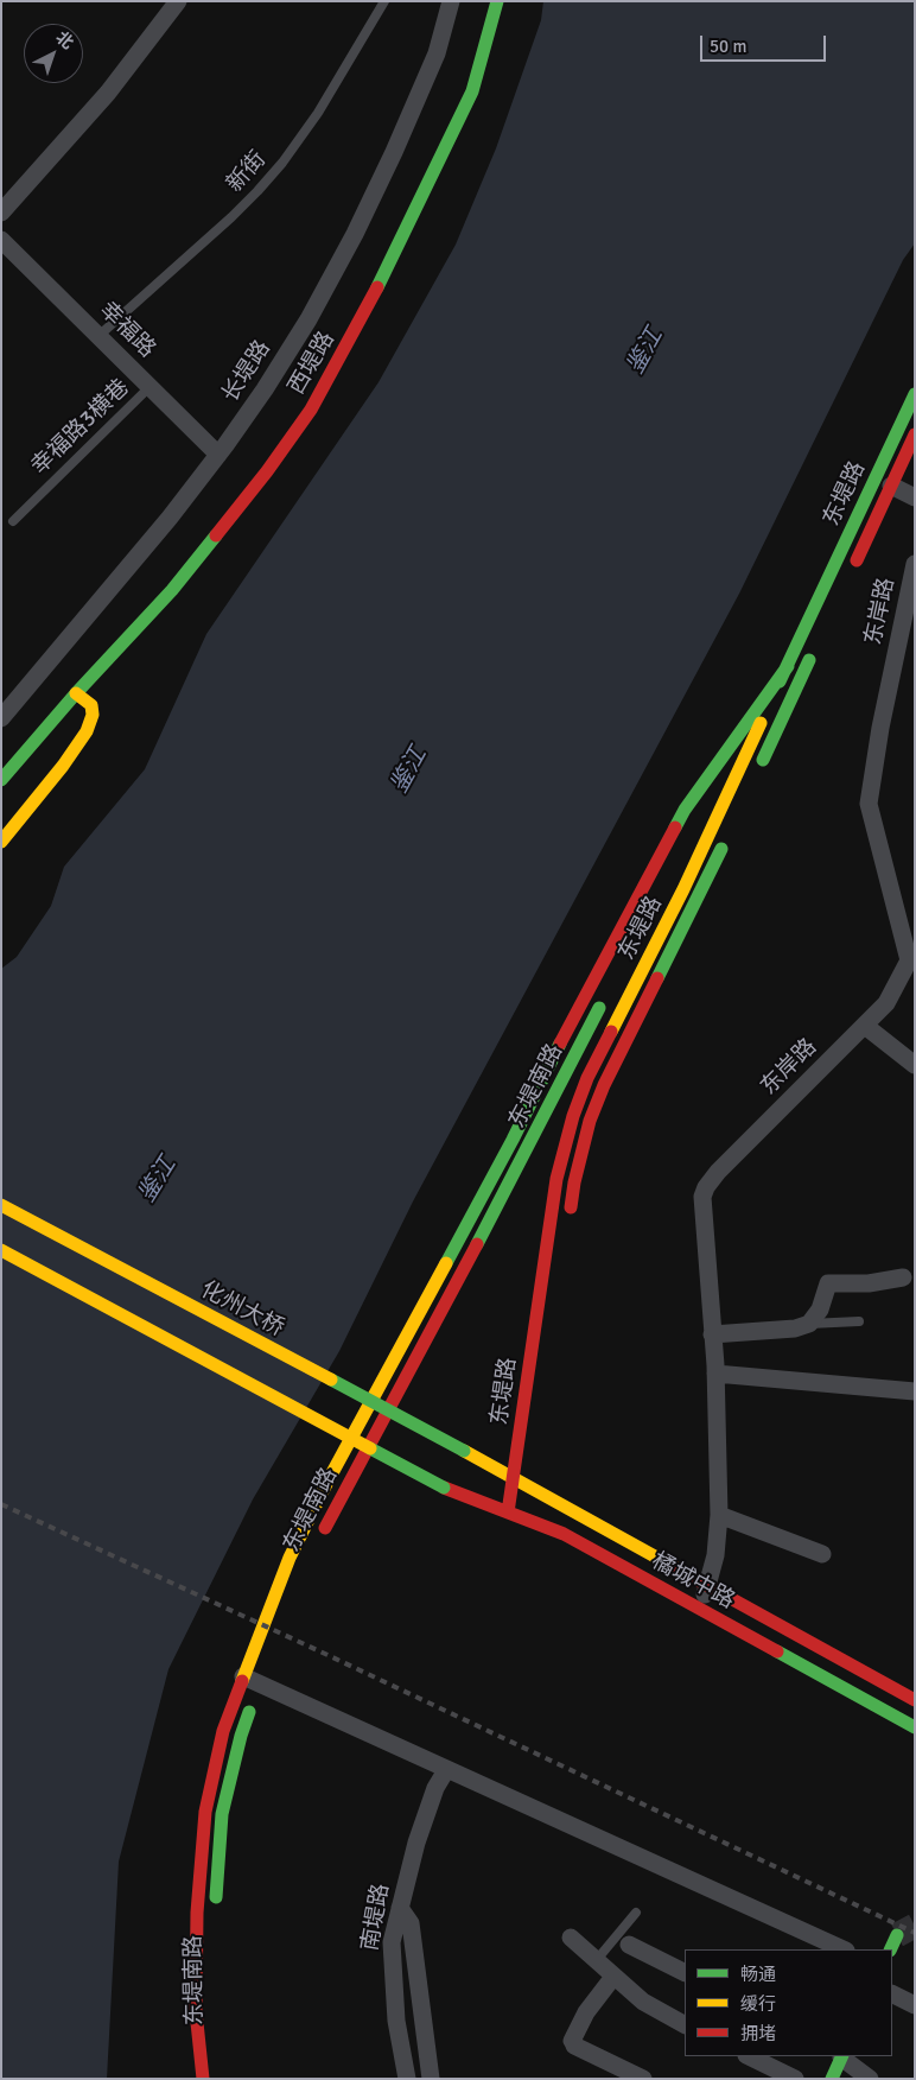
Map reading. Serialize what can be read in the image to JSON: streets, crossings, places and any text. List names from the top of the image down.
{
  "streets": {
    "main road": [
      "西堤路",
      "东堤路",
      "东堤南路",
      "化州大桥",
      "橘城中路"
    ],
    "street": [
      "幸福路",
      "长堤路",
      "东岸路",
      "南堤路"
    ],
    "lane": ["新街", "幸福路3横巷"]
  },
  "crossings": [
    ["新街", "幸福路"],
    ["幸福路", "长堤路"],
    ["幸福路", "幸福路3横巷"],
    ["东堤路", "东堤南路"],
    ["东堤路", "橘城中路"],
    ["东岸路", "橘城中路"],
    ["化州大桥", "橘城中路"]
  ],
  "water": ["鉴江"],
  "legend": ["畅通", "缓行", "拥堵"],
  "scale_bar": "50 m",
  "north": "top right"
}
